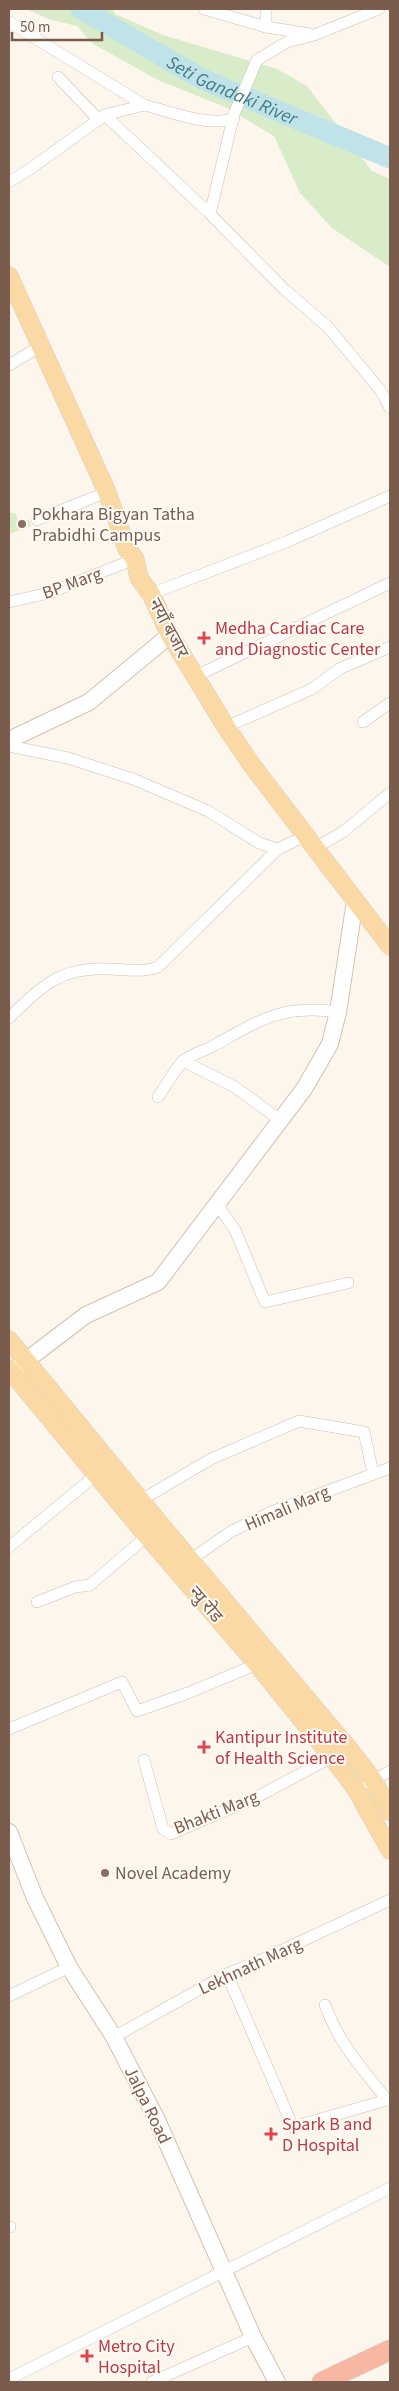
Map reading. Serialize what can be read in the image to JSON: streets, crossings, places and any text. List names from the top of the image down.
{
  "streets": {
    "main road": ["नयाँ बजार", "न्यु रोड"],
    "street": [
      "BP Marg",
      "Himali Marg",
      "Bhakti Marg",
      "Lekhnath Marg",
      "Jalpa Road"
    ]
  },
  "crossings": [
    ["BP Marg", "नयाँ बजार"],
    ["Himali Marg", "न्यु रोड"],
    ["न्यु रोड", "Bhakti Marg"],
    ["Lekhnath Marg", "Jalpa Road"]
  ],
  "water": ["Seti Gandaki River"],
  "places": {
    "other": ["Pokhara Bigyan Tatha Prabidhi Campus", "Novel Academy"],
    "health": [
      "Medha Cardiac Care and Diagnostic Center",
      "Kantipur Institute of Health Science",
      "Spark B and D Hospital",
      "Metro City Hospital"
    ]
  },
  "scale_bar": "50 m"
}
